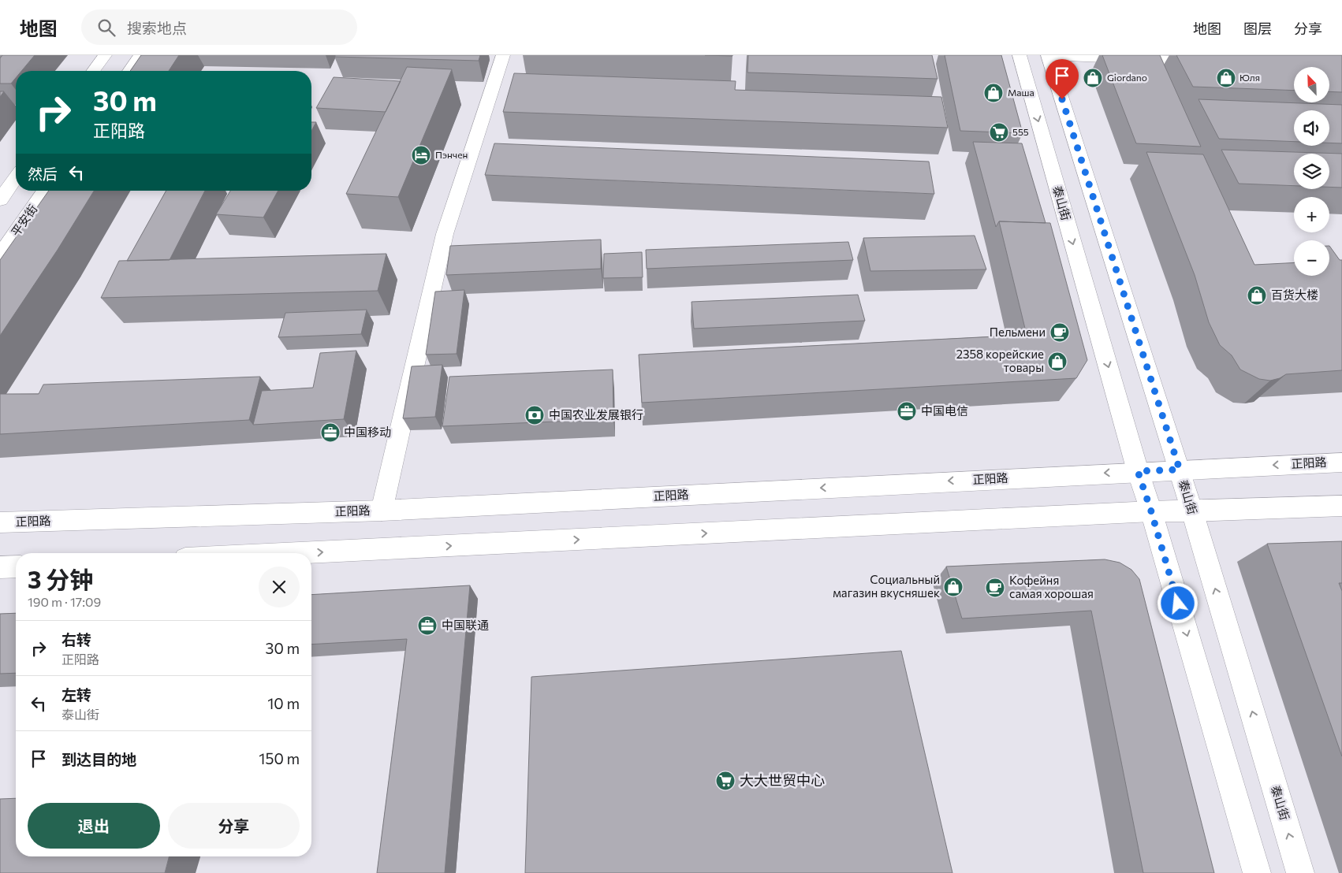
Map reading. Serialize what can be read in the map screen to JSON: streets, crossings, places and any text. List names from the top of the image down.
{
  "streets": {
    "main road": ["泰山街", "平安街", "正阳路"]
  },
  "crossings": [
    ["泰山街", "正阳路"]
  ],
  "places": {
    "shop": [
      "Giordano",
      "Юля",
      "Маша",
      "百货大楼",
      "2358 корейские товары",
      "Социальный магазин вкусняшек"
    ],
    "supermarket": ["555", "大大世贸中心"],
    "hotel": ["Пэнчен"],
    "cafe": ["Пельмени", "Кофейня самая хорошая"],
    "office": ["中国电信", "中国移动", "中国联通"],
    "bank": ["中国农业发展银行"]
  },
  "north": "top left",
  "page": {
    "header": "地图",
    "search": "搜索地点",
    "nav": ["地图", "图层", "分享"],
    "map_buttons": ["+", "−"],
    "turn": ["30 m", "正阳路"],
    "then": "然后",
    "heading": ["3 分钟", "190 m · 17:09"],
    "list": [
      {
        "name": "右转",
        "note": "正阳路",
        "value": "30 m"
      },
      {
        "name": "左转",
        "note": "泰山街",
        "value": "10 m"
      },
      {
        "name": "到达目的地",
        "value": "150 m"
      }
    ],
    "buttons": ["退出", "分享"]
  }
}
